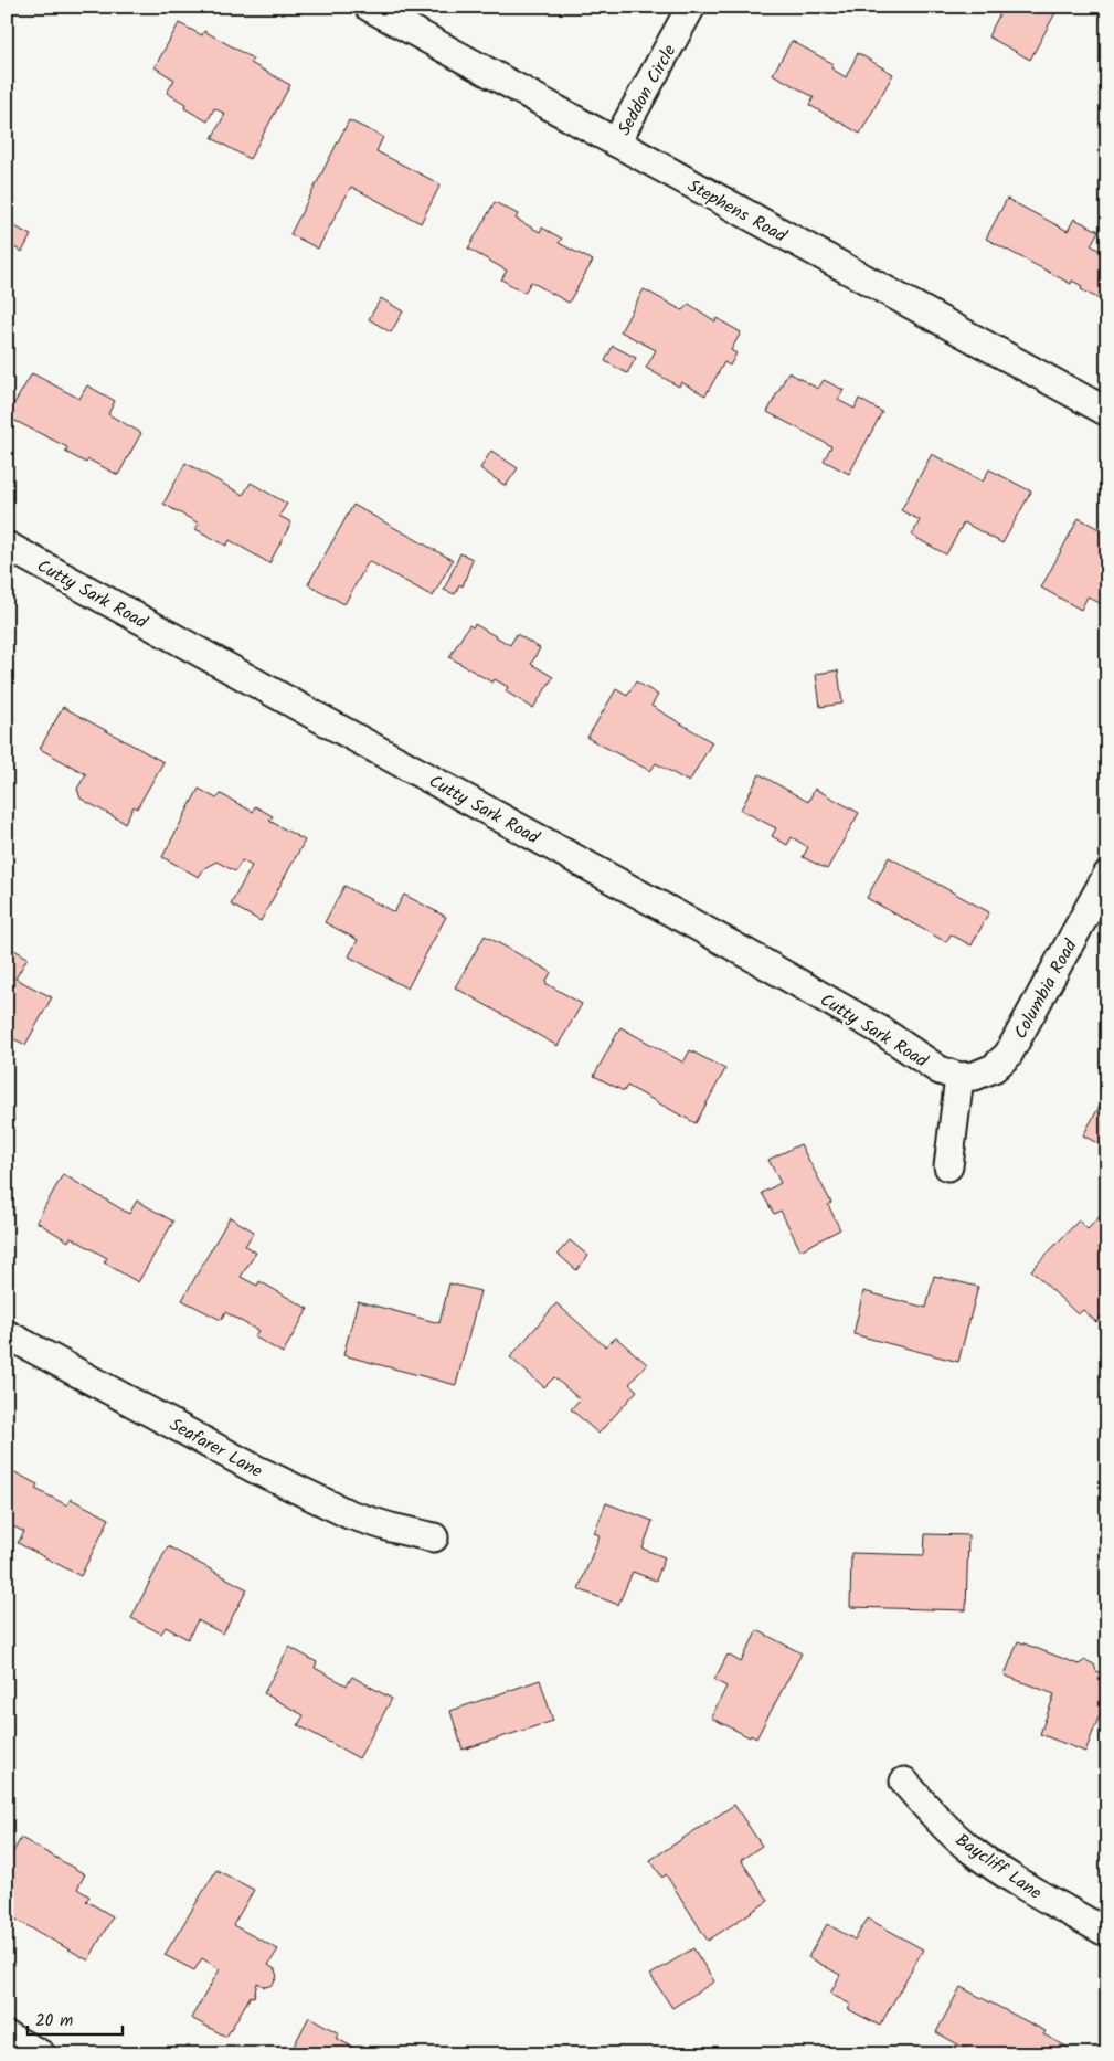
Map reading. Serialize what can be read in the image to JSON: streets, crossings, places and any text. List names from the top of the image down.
{
  "streets": {
    "street": [
      "Seddon Circle",
      "Stephens Road",
      "Cutty Sark Road",
      "Columbia Road",
      "Seafarer Lane",
      "Baycliff Lane"
    ]
  },
  "crossings": [
    ["Seddon Circle", "Stephens Road"],
    ["Cutty Sark Road", "Columbia Road"]
  ],
  "scale_bar": "20 m"
}
